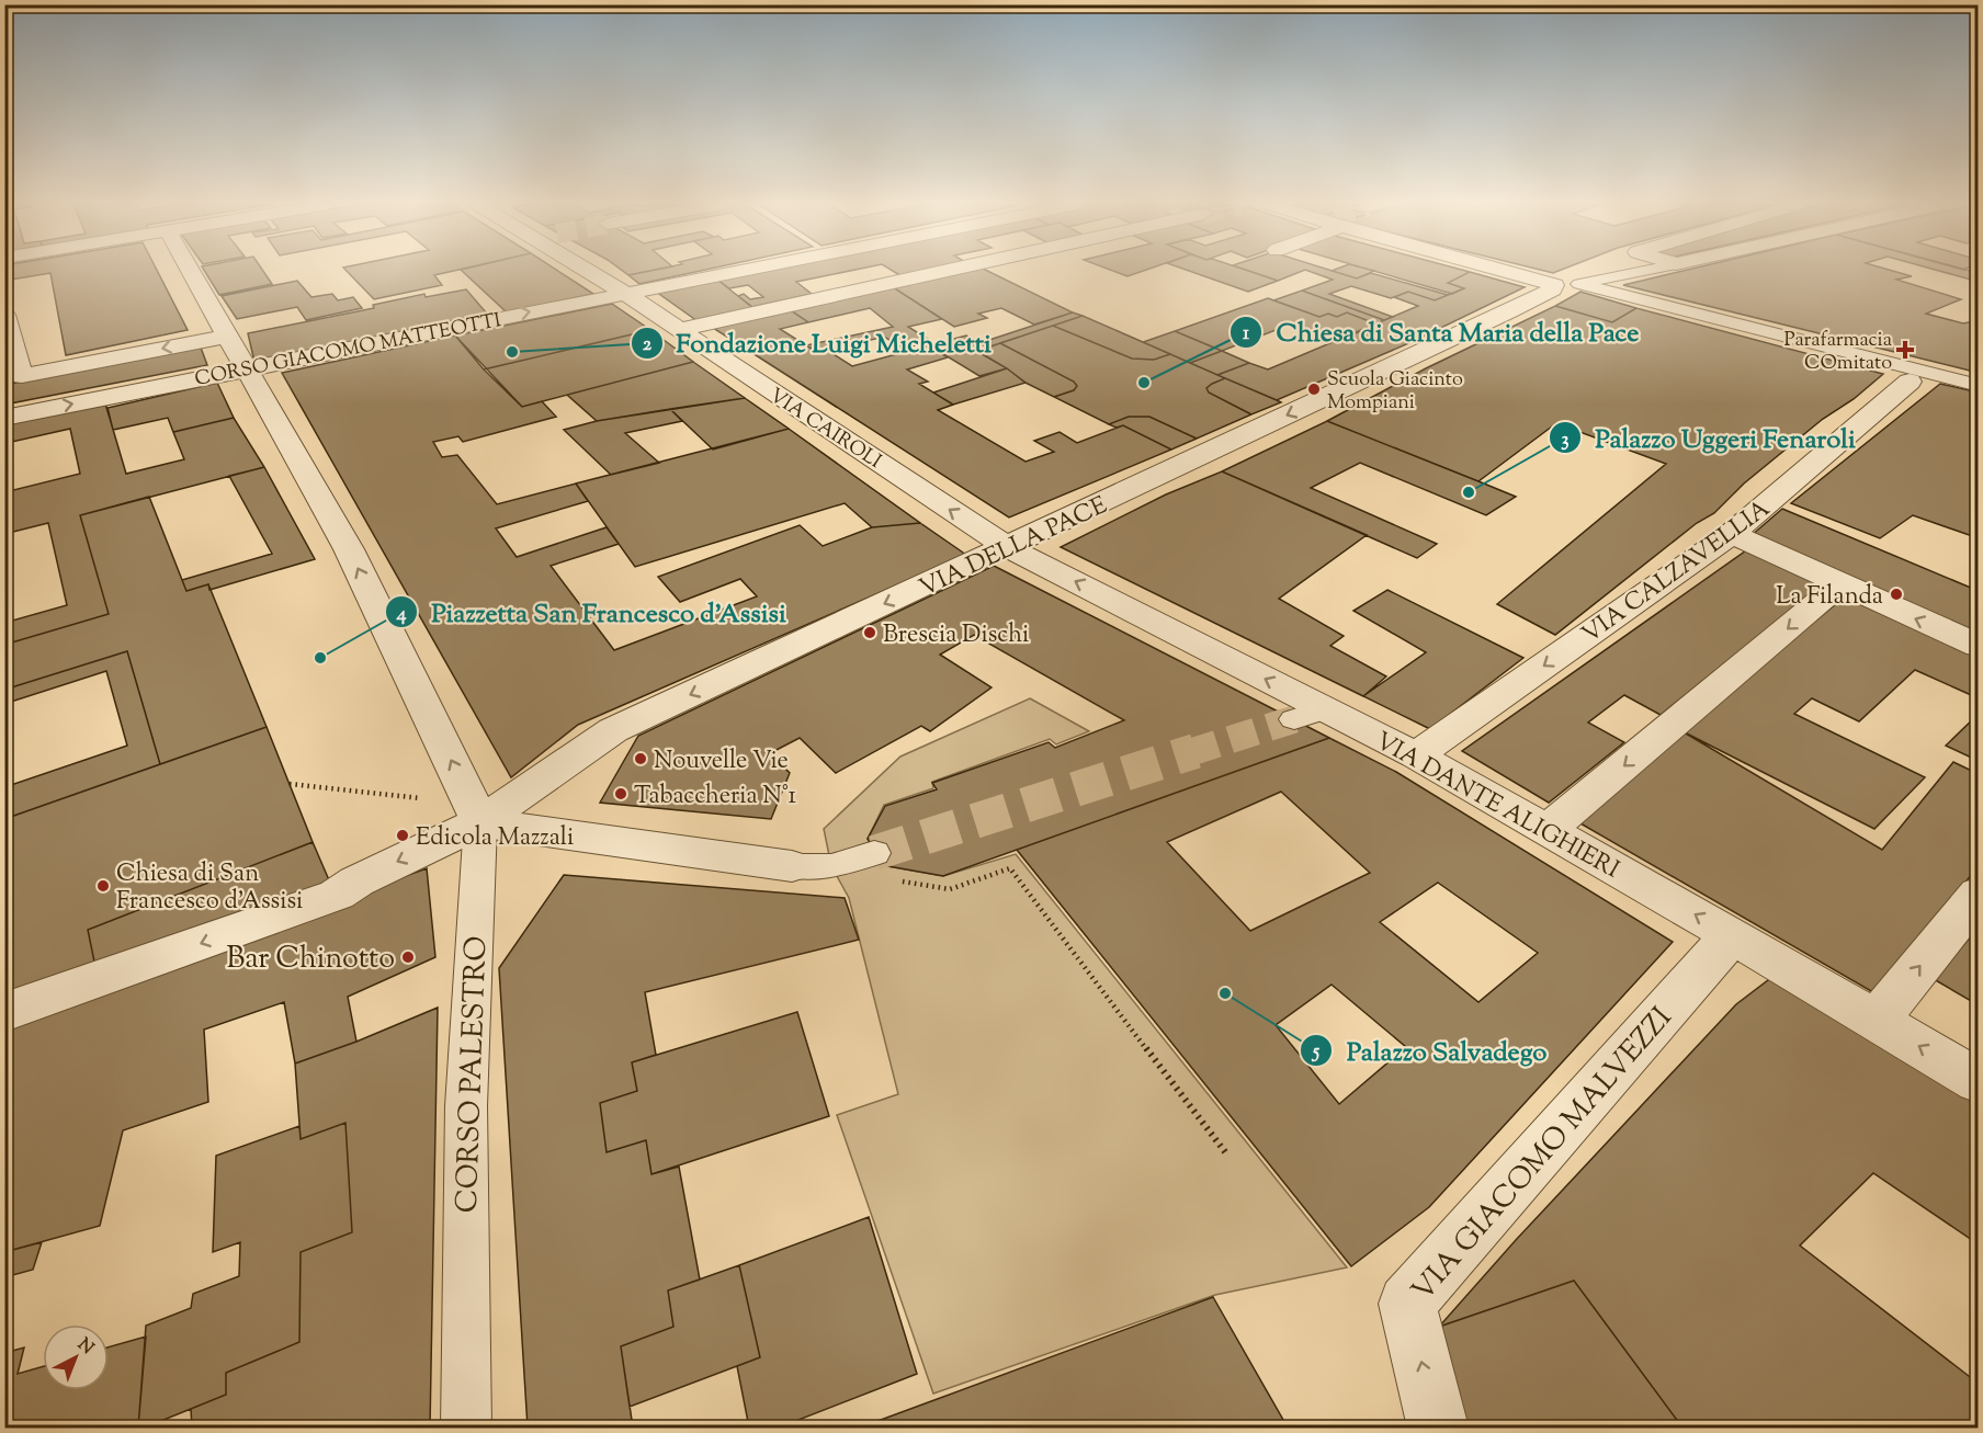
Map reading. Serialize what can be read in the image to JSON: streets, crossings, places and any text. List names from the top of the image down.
{
  "streets": {
    "street": [
      "CORSO GIACOMO MATTEOTTI",
      "VIA CAIROLI",
      "VIA DELLA PACE",
      "VIA CALZAVELLIA",
      "VIA DANTE ALIGHIERI",
      "CORSO PALESTRO",
      "VIA GIACOMO MALVEZZI"
    ]
  },
  "crossings": [
    ["CORSO GIACOMO MATTEOTTI", "VIA CAIROLI"],
    ["VIA CAIROLI", "VIA DELLA PACE"],
    ["VIA CAIROLI", "VIA DANTE ALIGHIERI"],
    ["VIA DELLA PACE", "VIA DANTE ALIGHIERI"],
    ["VIA DELLA PACE", "CORSO PALESTRO"],
    ["VIA CALZAVELLIA", "VIA DANTE ALIGHIERI"],
    ["VIA DANTE ALIGHIERI", "VIA GIACOMO MALVEZZI"]
  ],
  "one_way": [
    "CORSO GIACOMO MATTEOTTI",
    "VIA CAIROLI",
    "VIA DELLA PACE",
    "VIA DANTE ALIGHIERI",
    "VIA GIACOMO MALVEZZI"
  ],
  "places": {
    "health": ["Parafarmacia COmitato"],
    "other": [
      "Fondazione Luigi Micheletti",
      "Chiesa di Santa Maria della Pace",
      "Scuola Giacinto Mompiani",
      "Palazzo Uggeri Fenaroli",
      "La Filanda",
      "Brescia Dischi",
      "Piazzetta San Francesco d'Assisi",
      "Nouvelle Vie",
      "Tabaccheria N°1",
      "Edicola Mazzali",
      "Chiesa di San Francesco d'Assisi",
      "Bar Chinotto",
      "Palazzo Salvadego"
    ]
  },
  "north": "top right"
}
